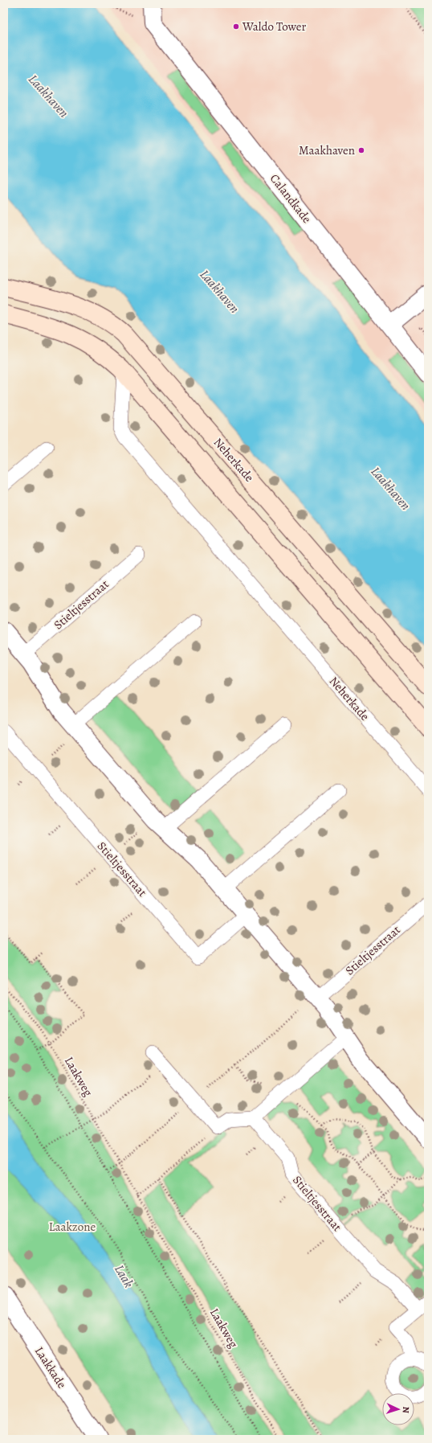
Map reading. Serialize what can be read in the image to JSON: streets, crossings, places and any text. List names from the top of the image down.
{
  "streets": {
    "main road": ["Neherkade"],
    "street": ["Calandkade", "Laakkade"],
    "lane": ["Stieltjesstraat"],
    "path": ["Laakweg"]
  },
  "water": ["Laakhaven", "Laak"],
  "parks": ["Laakzone"],
  "places": ["Waldo Tower", "Maakhaven"],
  "north": "right"
}
